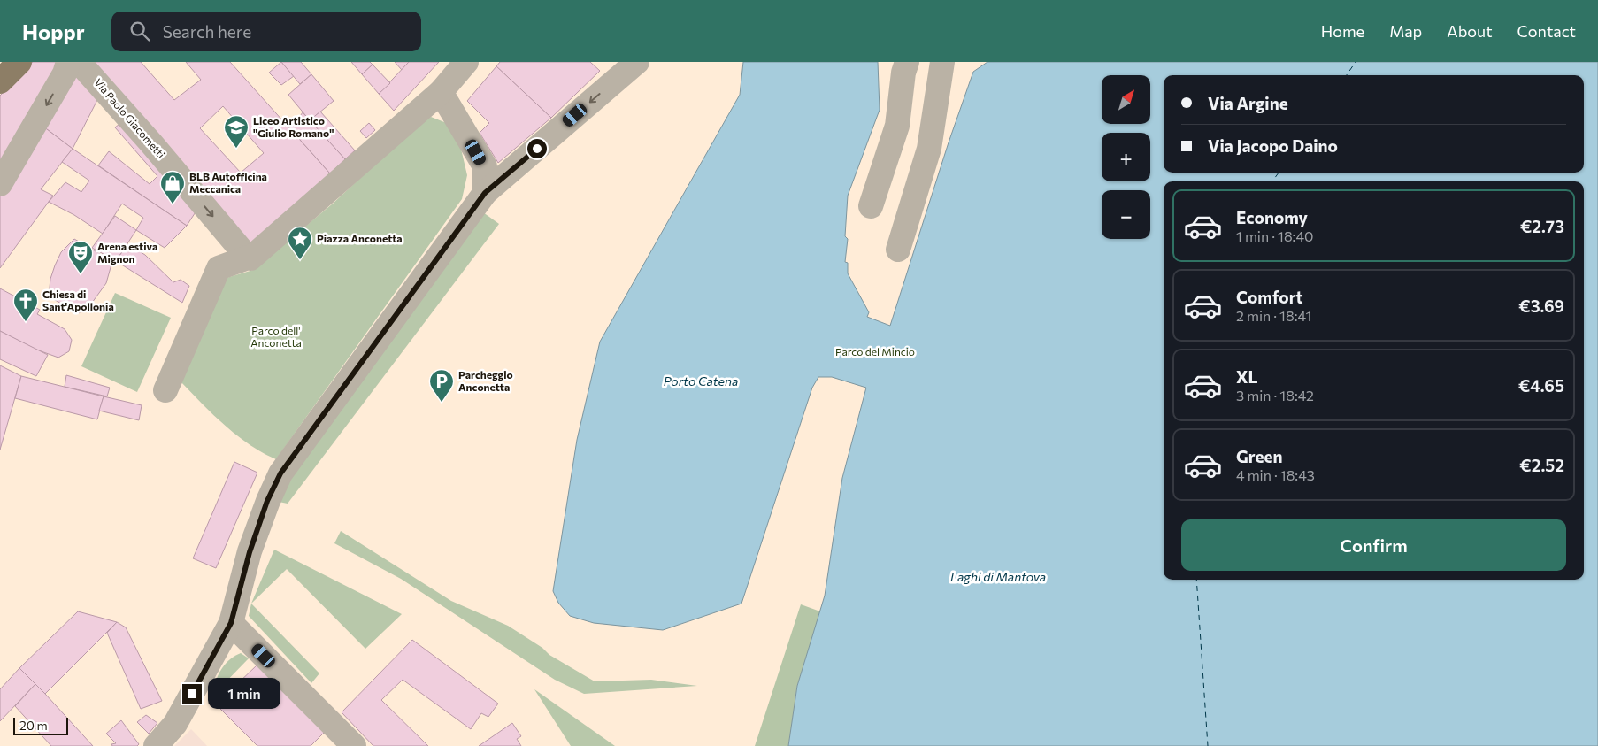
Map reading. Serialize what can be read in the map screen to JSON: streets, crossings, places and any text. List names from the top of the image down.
{
  "streets": {
    "street": ["Via Paolo Giacometti"]
  },
  "one_way": ["Via Paolo Giacometti"],
  "water": ["Porto Catena", "Laghi di Mantova"],
  "parks": ["Parco dell' Anconetta", "Parco del Mincio"],
  "places": {
    "school or university": ["Liceo Artistico \"Giulio Romano\""],
    "shop": ["BLB Autofficina Meccanica"],
    "place": ["Piazza Anconetta"],
    "theatre": ["Arena estiva Mignon"],
    "church": ["Chiesa di Sant'Apollonia"],
    "parking": ["Parcheggio Anconetta"]
  },
  "scale_bar": "20 m",
  "north": "top right",
  "page": {
    "header": "Hoppr",
    "search": "Search here",
    "nav": [
      "Home",
      "Map",
      "About",
      "Contact"
    ],
    "map_buttons": ["+", "−"],
    "banner": ["Via Argine", "Via Jacopo Daino"],
    "list": [
      {
        "name": "Economy",
        "note": "1 min · 18:40",
        "value": "€2.73"
      },
      {
        "name": "Comfort",
        "note": "2 min · 18:41",
        "value": "€3.69"
      },
      {
        "name": "XL",
        "note": "3 min · 18:42",
        "value": "€4.65"
      },
      {
        "name": "Green",
        "note": "4 min · 18:43",
        "value": "€2.52"
      }
    ],
    "buttons": "Confirm",
    "bubble": "1 min",
    "scale": "20 m"
  }
}
